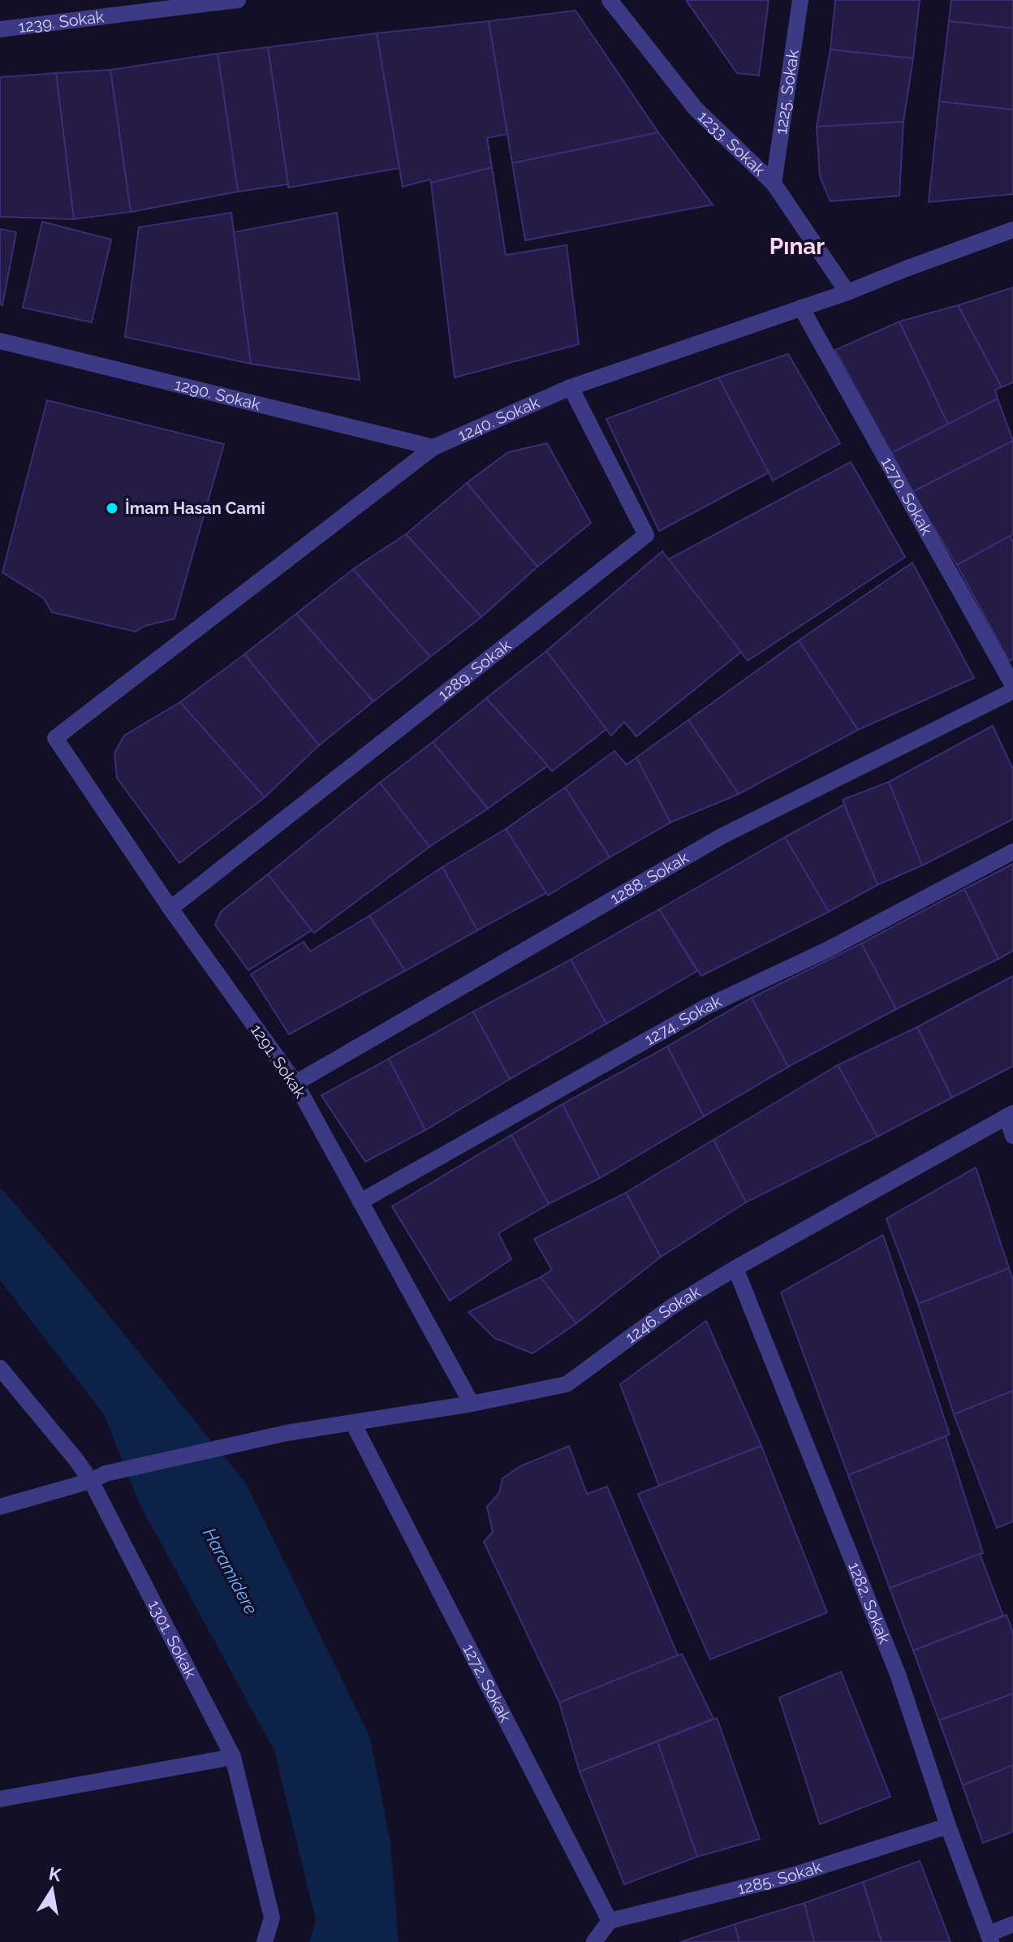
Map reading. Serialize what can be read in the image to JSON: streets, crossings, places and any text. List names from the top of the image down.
{
  "streets": {
    "street": [
      "1239. Sokak",
      "1225. Sokak",
      "1233. Sokak",
      "1290. Sokak",
      "1240. Sokak",
      "1270. Sokak",
      "1289. Sokak",
      "1288. Sokak",
      "1274. Sokak",
      "1291. Sokak",
      "1246. Sokak",
      "1282. Sokak",
      "1301. Sokak",
      "1272. Sokak",
      "1285. Sokak"
    ]
  },
  "crossings": [
    ["1225. Sokak", "1233. Sokak"],
    ["1233. Sokak", "1240. Sokak"],
    ["1290. Sokak", "1240. Sokak"],
    ["1240. Sokak", "1270. Sokak"],
    ["1240. Sokak", "1289. Sokak"],
    ["1240. Sokak", "1291. Sokak"],
    ["1289. Sokak", "1291. Sokak"],
    ["1288. Sokak", "1291. Sokak"],
    ["1274. Sokak", "1291. Sokak"],
    ["1291. Sokak", "1246. Sokak"],
    ["1246. Sokak", "1282. Sokak"],
    ["1246. Sokak", "1301. Sokak"],
    ["1246. Sokak", "1272. Sokak"],
    ["1282. Sokak", "1285. Sokak"],
    ["1272. Sokak", "1285. Sokak"]
  ],
  "districts": ["Pınar"],
  "water": ["Haramidere"],
  "places": ["İmam Hasan Cami"],
  "north": "top"
}
